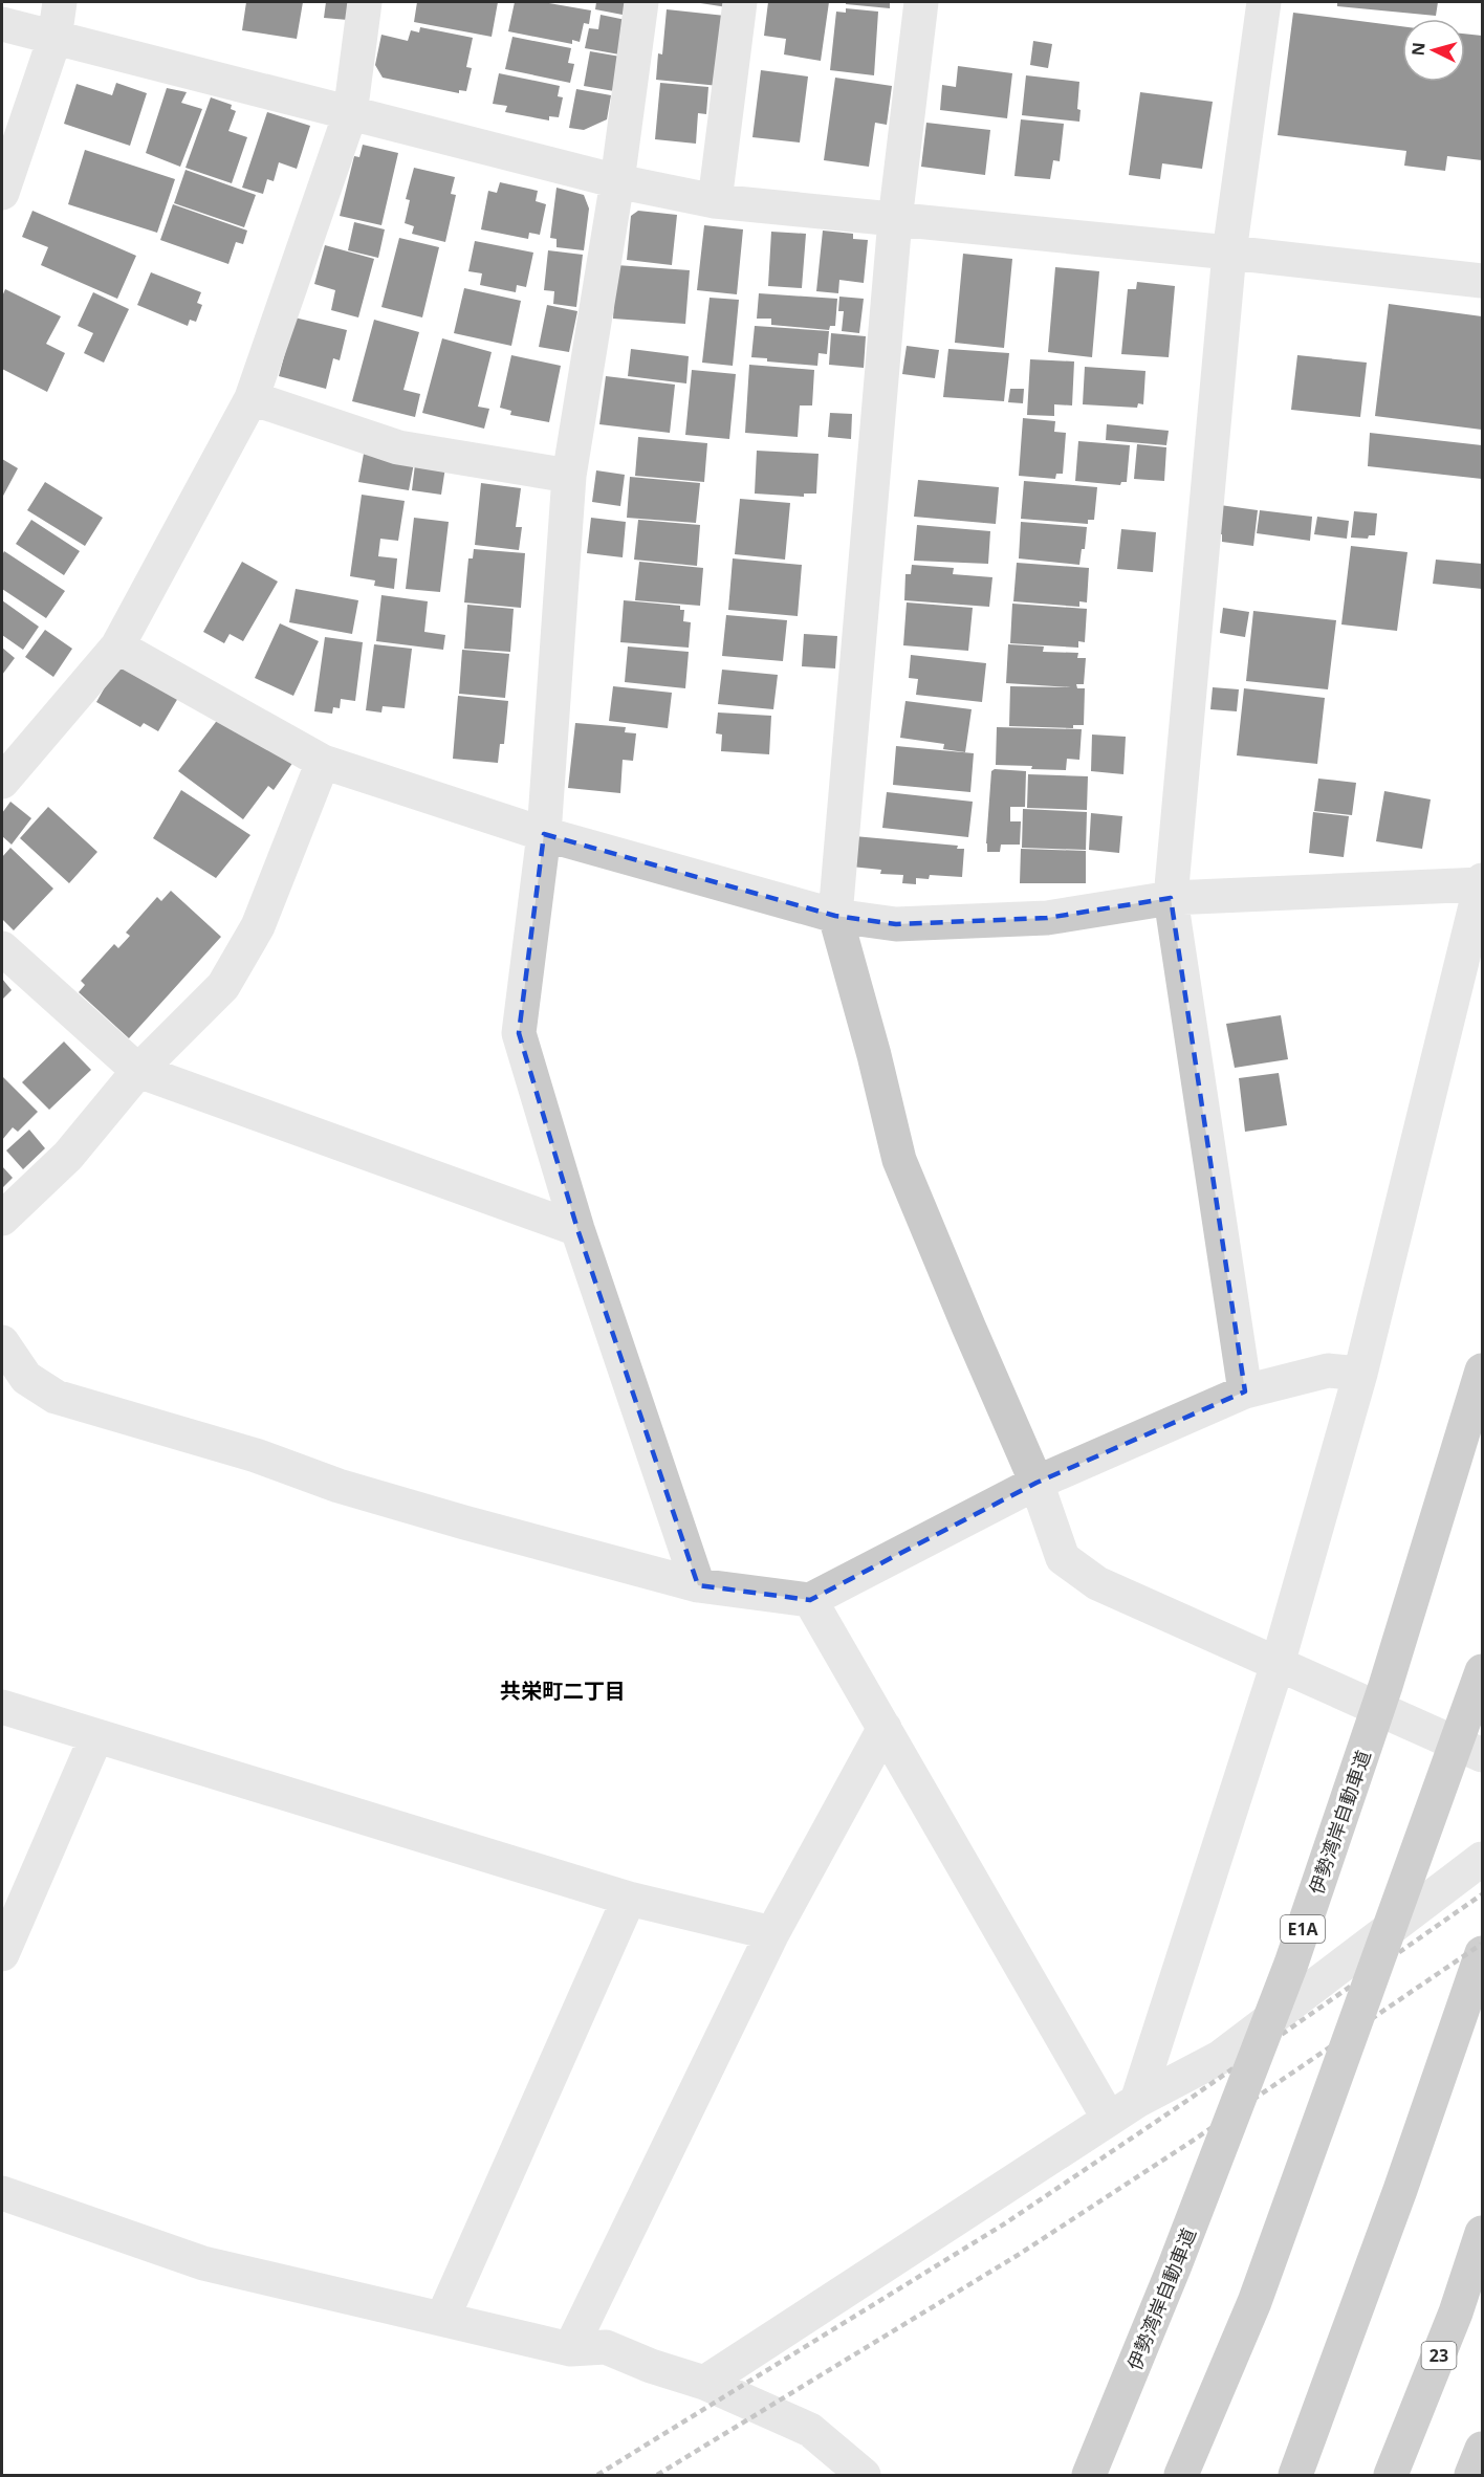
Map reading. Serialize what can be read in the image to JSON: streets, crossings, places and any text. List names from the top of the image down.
{
  "streets": {
    "highway": ["伊勢湾岸自動車道", "E1A", "23"]
  },
  "districts": ["共栄町二丁目"],
  "north": "left"
}
